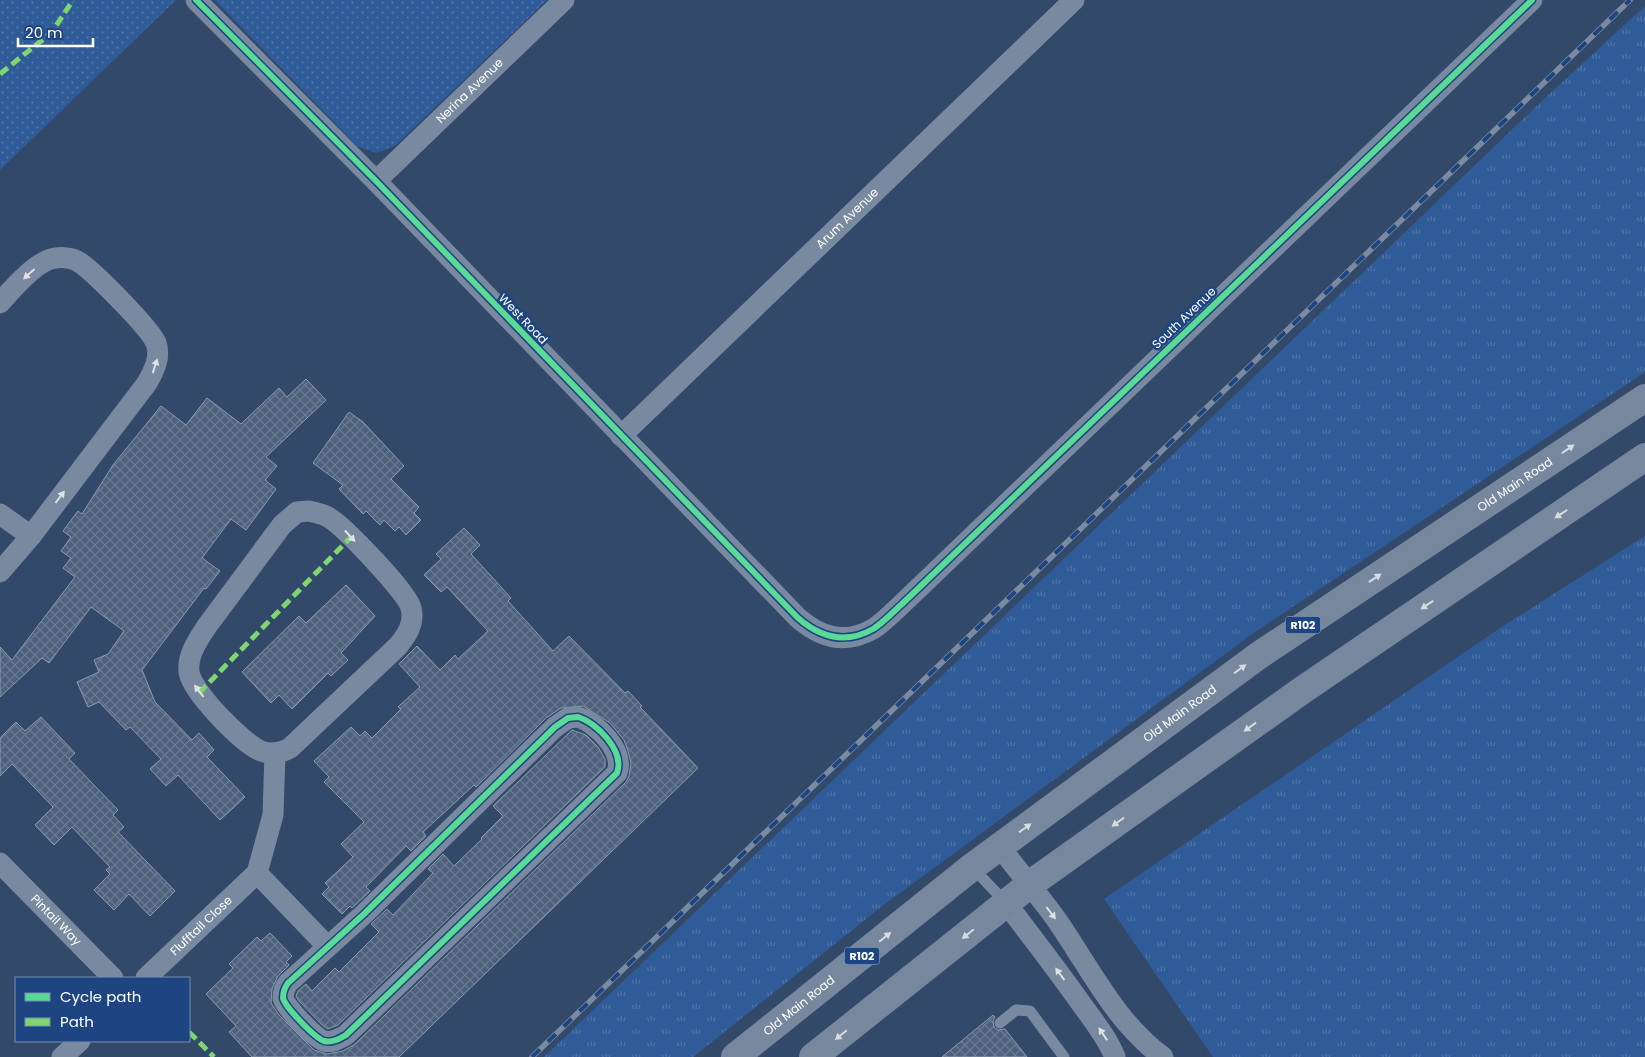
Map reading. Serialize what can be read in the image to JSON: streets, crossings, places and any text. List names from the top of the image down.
{
  "streets": {
    "main road": ["Old Main Road", "R102"],
    "street": [
      "Nerina Avenue",
      "Arum Avenue",
      "South Avenue",
      "West Road",
      "Pintail Way",
      "Flufftail Close"
    ]
  },
  "crossings": [
    ["Nerina Avenue", "West Road"],
    ["Arum Avenue", "West Road"],
    ["South Avenue", "West Road"]
  ],
  "legend": ["Cycle path", "Path"],
  "scale_bar": "20 m"
}
